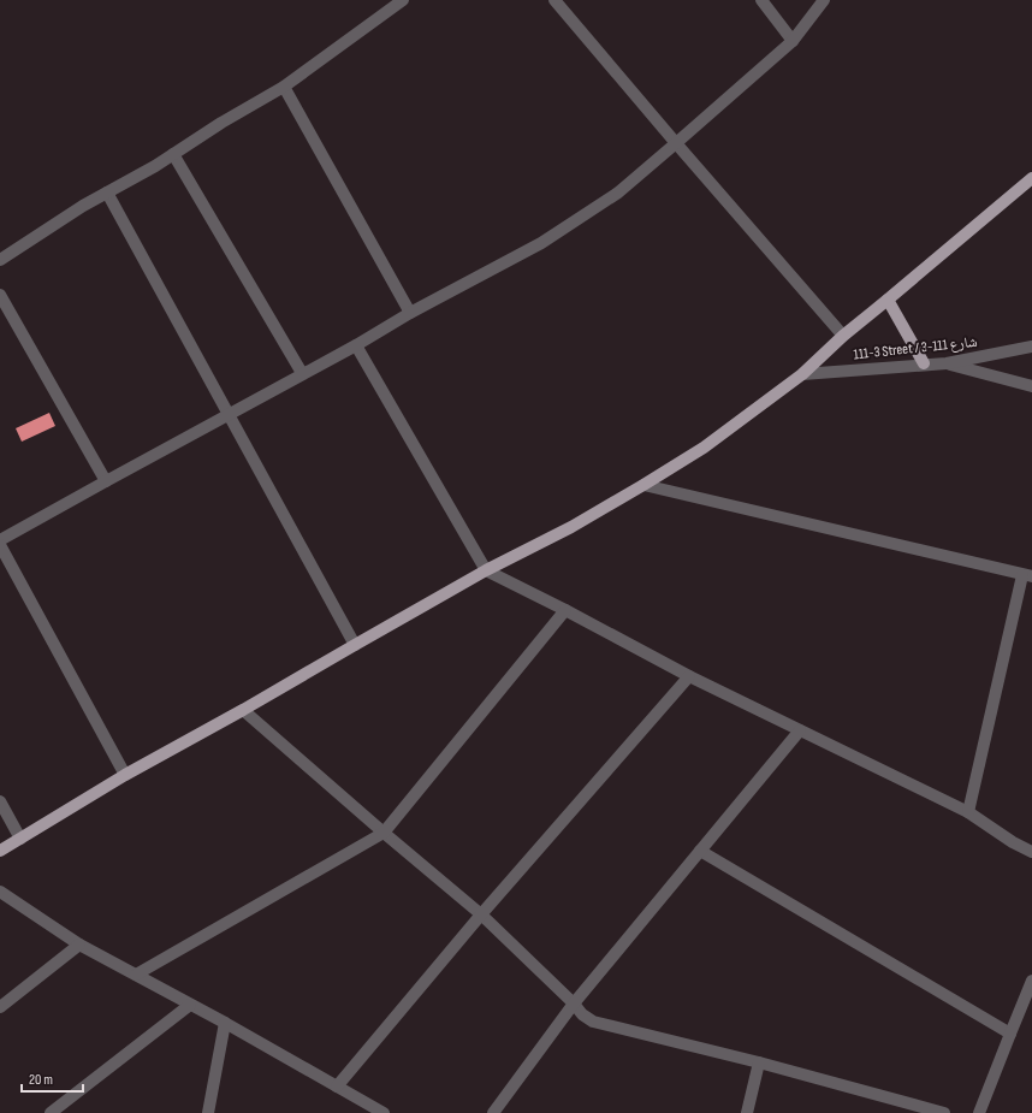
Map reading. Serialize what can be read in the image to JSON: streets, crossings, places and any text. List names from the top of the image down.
{
  "streets": {
    "street": ["111-3 Street / شارع 111-3"]
  },
  "scale_bar": "20 m"
}
